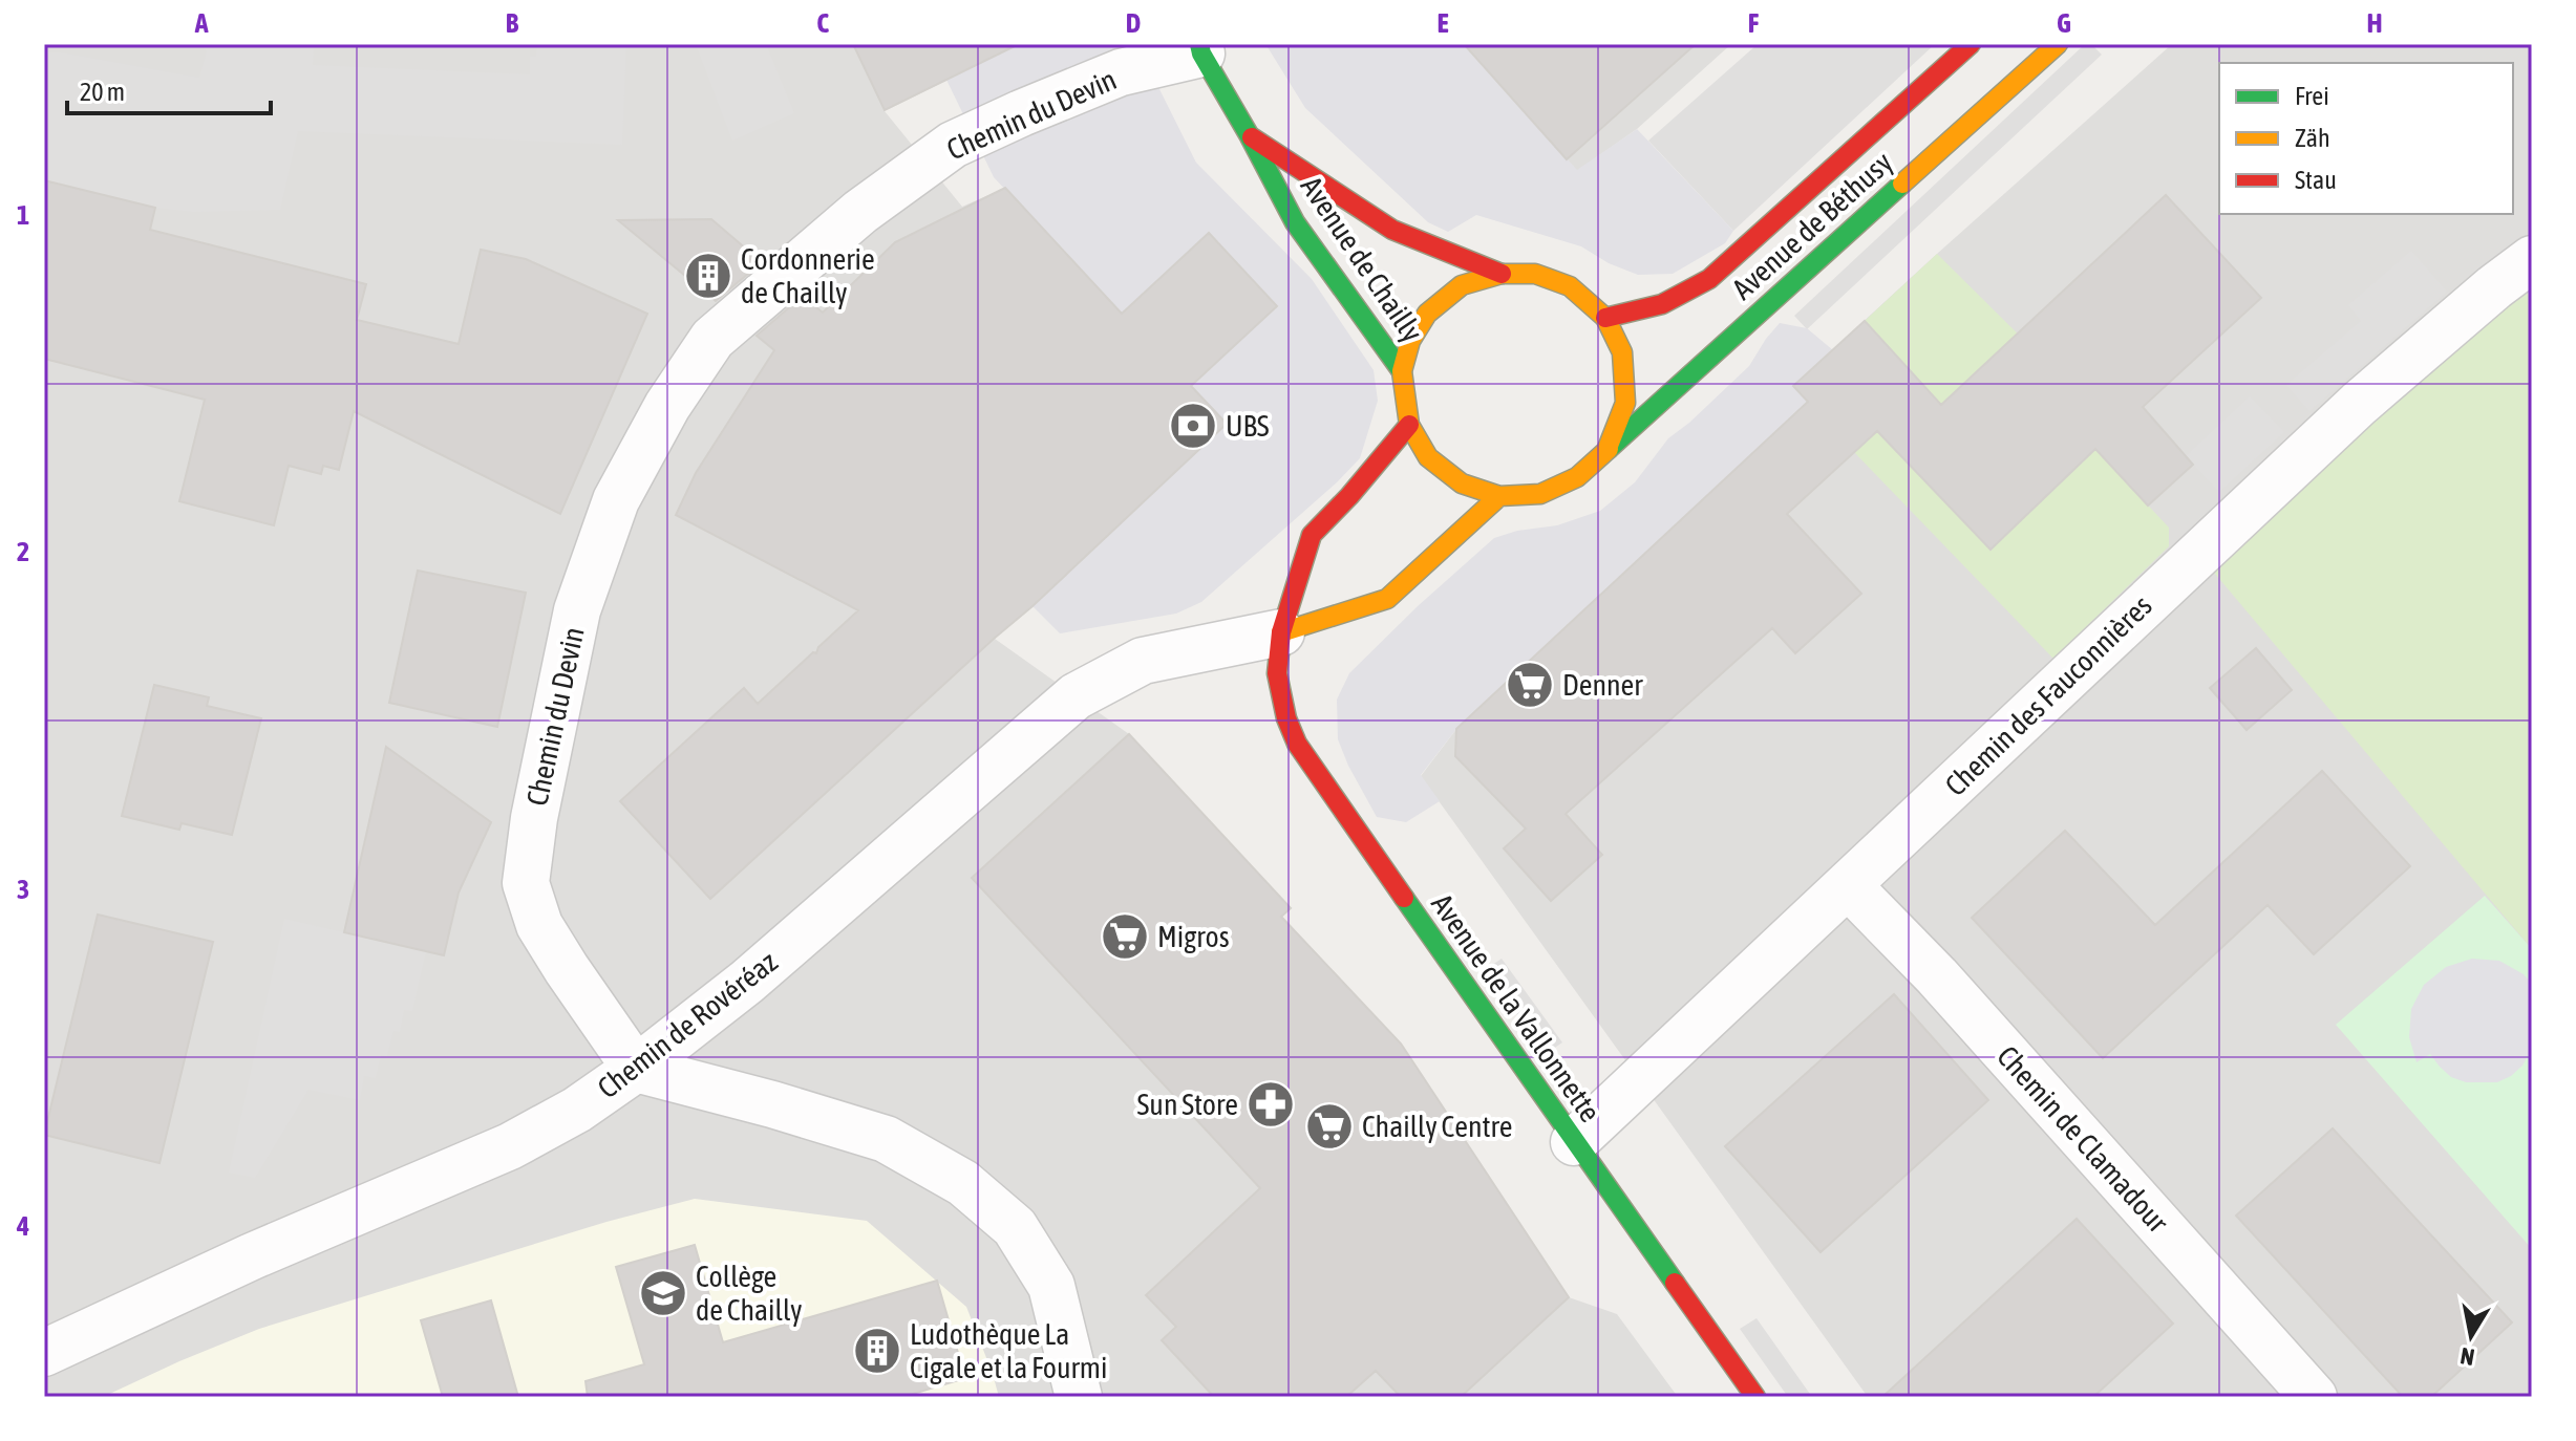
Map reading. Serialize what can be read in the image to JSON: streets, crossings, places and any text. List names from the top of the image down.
{
  "streets": {
    "street": [
      "Chemin du Devin",
      "Avenue de Béthusy",
      "Avenue de Chailly",
      "Chemin des Fauconnières",
      "Avenue de la Vallonnette",
      "Chemin de Rovéréaz",
      "Chemin de Clamadour"
    ]
  },
  "crossings": [
    ["Chemin du Devin", "Avenue de Chailly"],
    ["Chemin du Devin", "Chemin de Rovéréaz"],
    ["Avenue de Béthusy", "Avenue de Chailly"],
    ["Avenue de Béthusy", "Chemin de Rovéréaz"],
    ["Avenue de Chailly", "Chemin de Rovéréaz"],
    ["Chemin des Fauconnières", "Avenue de la Vallonnette"],
    ["Chemin des Fauconnières", "Chemin de Clamadour"],
    ["Avenue de la Vallonnette", "Chemin de Rovéréaz"]
  ],
  "places": {
    "building": ["Cordonnerie de Chailly", "Ludothèque La Cigale et la Fourmi"],
    "bank": ["UBS"],
    "supermarket": ["Denner", "Migros", "Chailly Centre"],
    "pharmacy": ["Sun Store"],
    "school or university": ["Collège de Chailly"]
  },
  "legend": ["Frei", "Zäh", "Stau"],
  "scale_bar": "20 m",
  "north": "bottom",
  "grid": {
    "columns": [
      "A",
      "B",
      "C",
      "D",
      "E",
      "F",
      "G",
      "H"
    ],
    "rows": [
      "1",
      "2",
      "3",
      "4"
    ]
  }
}
